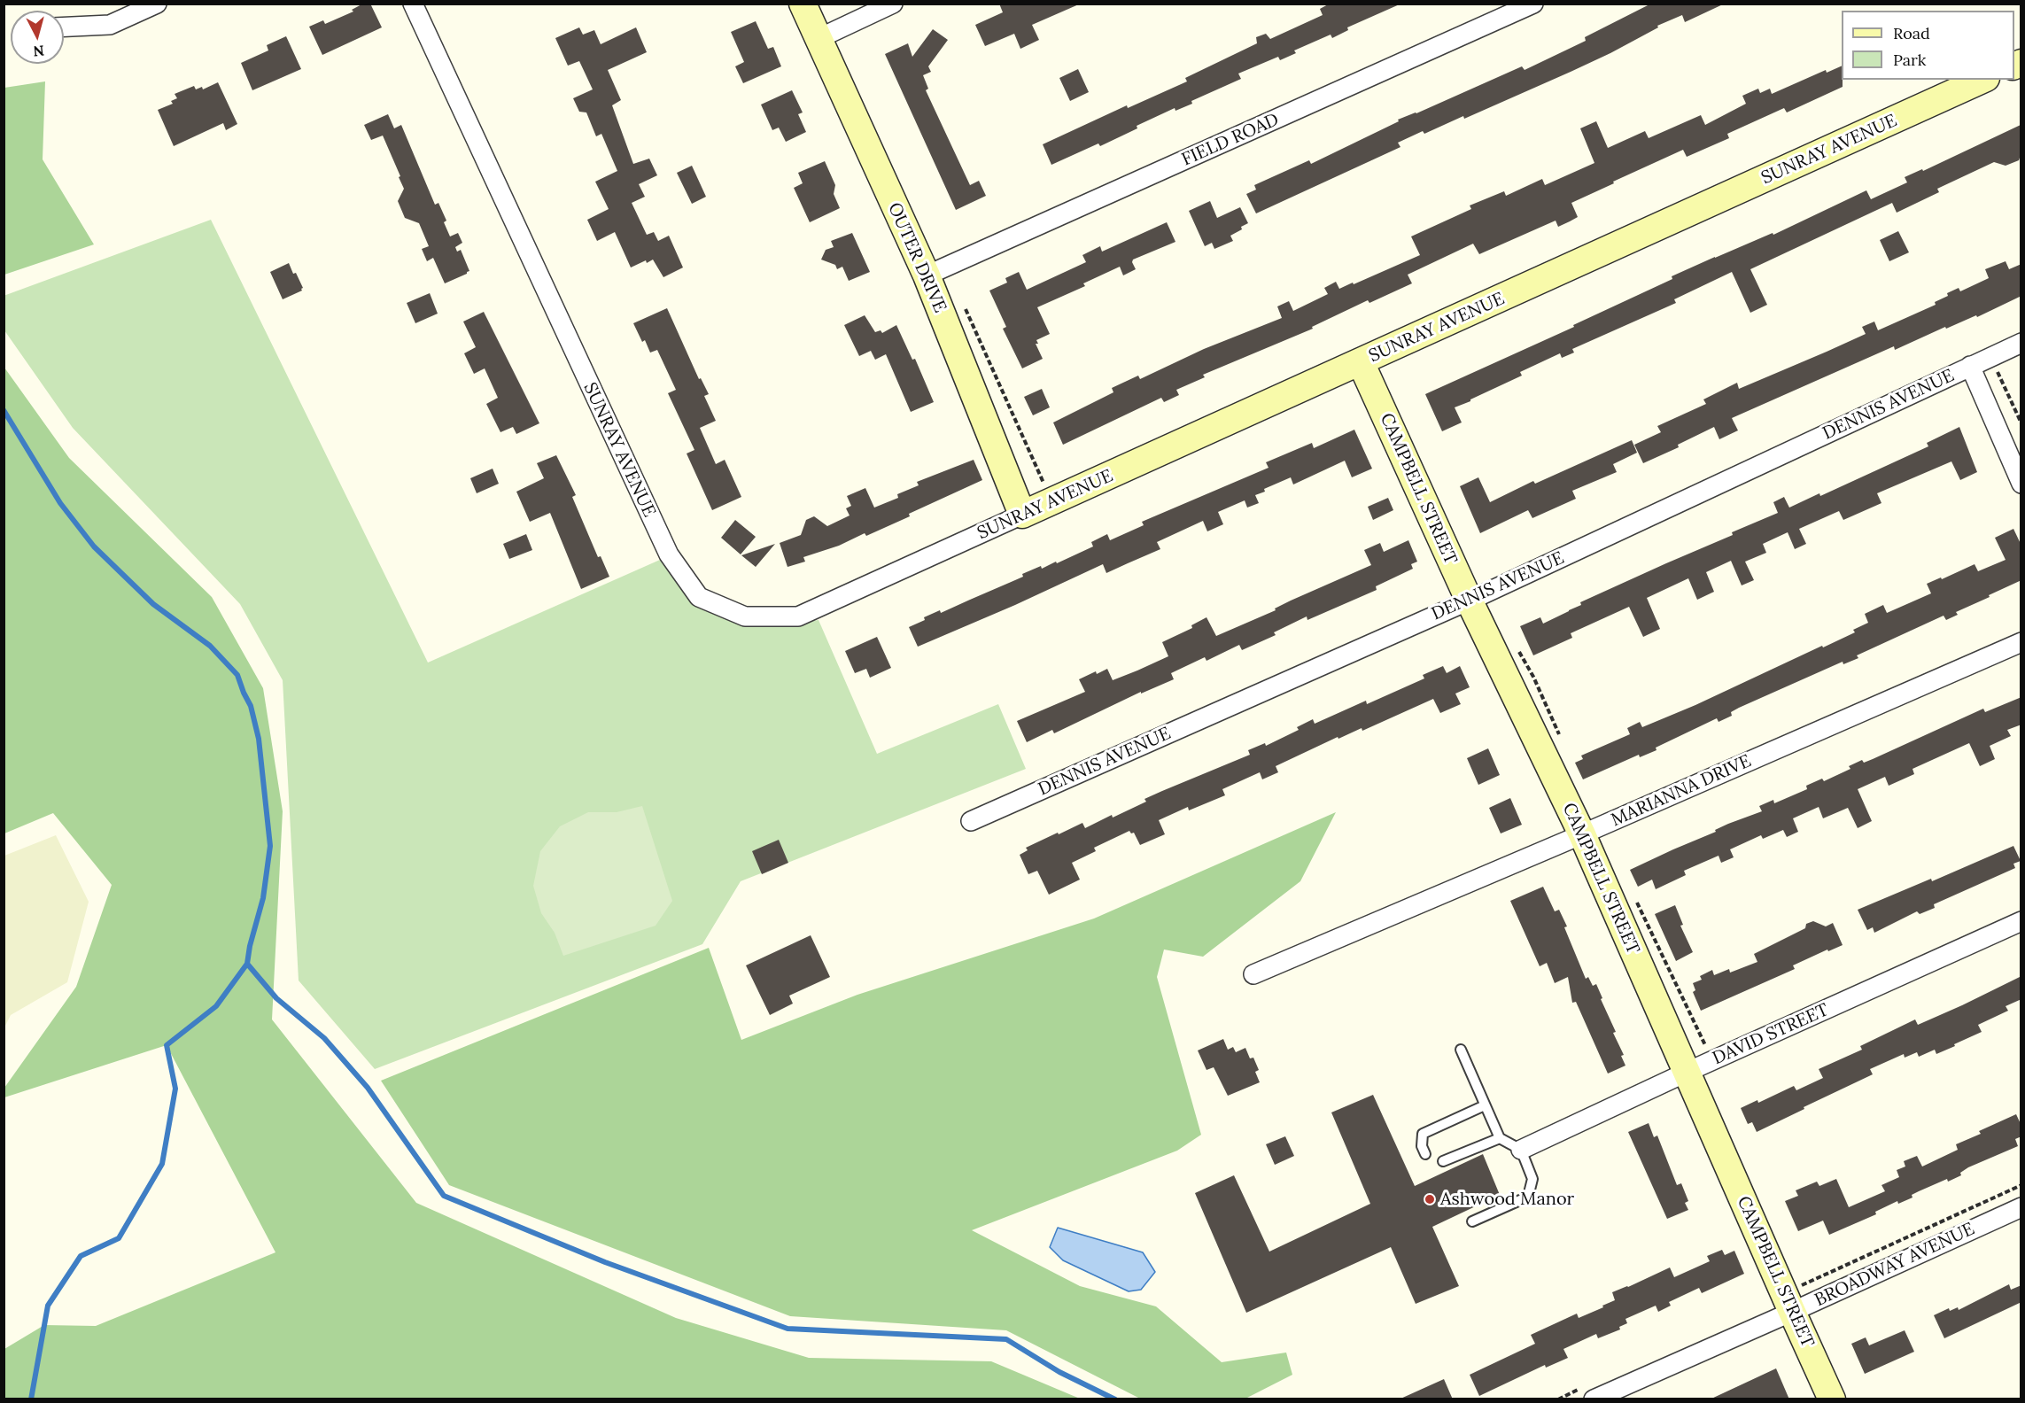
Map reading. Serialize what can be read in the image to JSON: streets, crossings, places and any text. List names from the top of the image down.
{
  "streets": {
    "street": [
      "FIELD ROAD",
      "SUNRAY AVENUE",
      "OUTER DRIVE",
      "DENNIS AVENUE",
      "CAMPBELL STREET",
      "MARIANNA DRIVE",
      "DAVID STREET",
      "BROADWAY AVENUE"
    ]
  },
  "crossings": [
    ["FIELD ROAD", "OUTER DRIVE"],
    ["SUNRAY AVENUE", "OUTER DRIVE"],
    ["SUNRAY AVENUE", "CAMPBELL STREET"],
    ["DENNIS AVENUE", "CAMPBELL STREET"],
    ["CAMPBELL STREET", "MARIANNA DRIVE"],
    ["CAMPBELL STREET", "DAVID STREET"],
    ["CAMPBELL STREET", "BROADWAY AVENUE"]
  ],
  "places": ["Ashwood Manor"],
  "legend": ["Road", "Park"],
  "north": "bottom"
}
